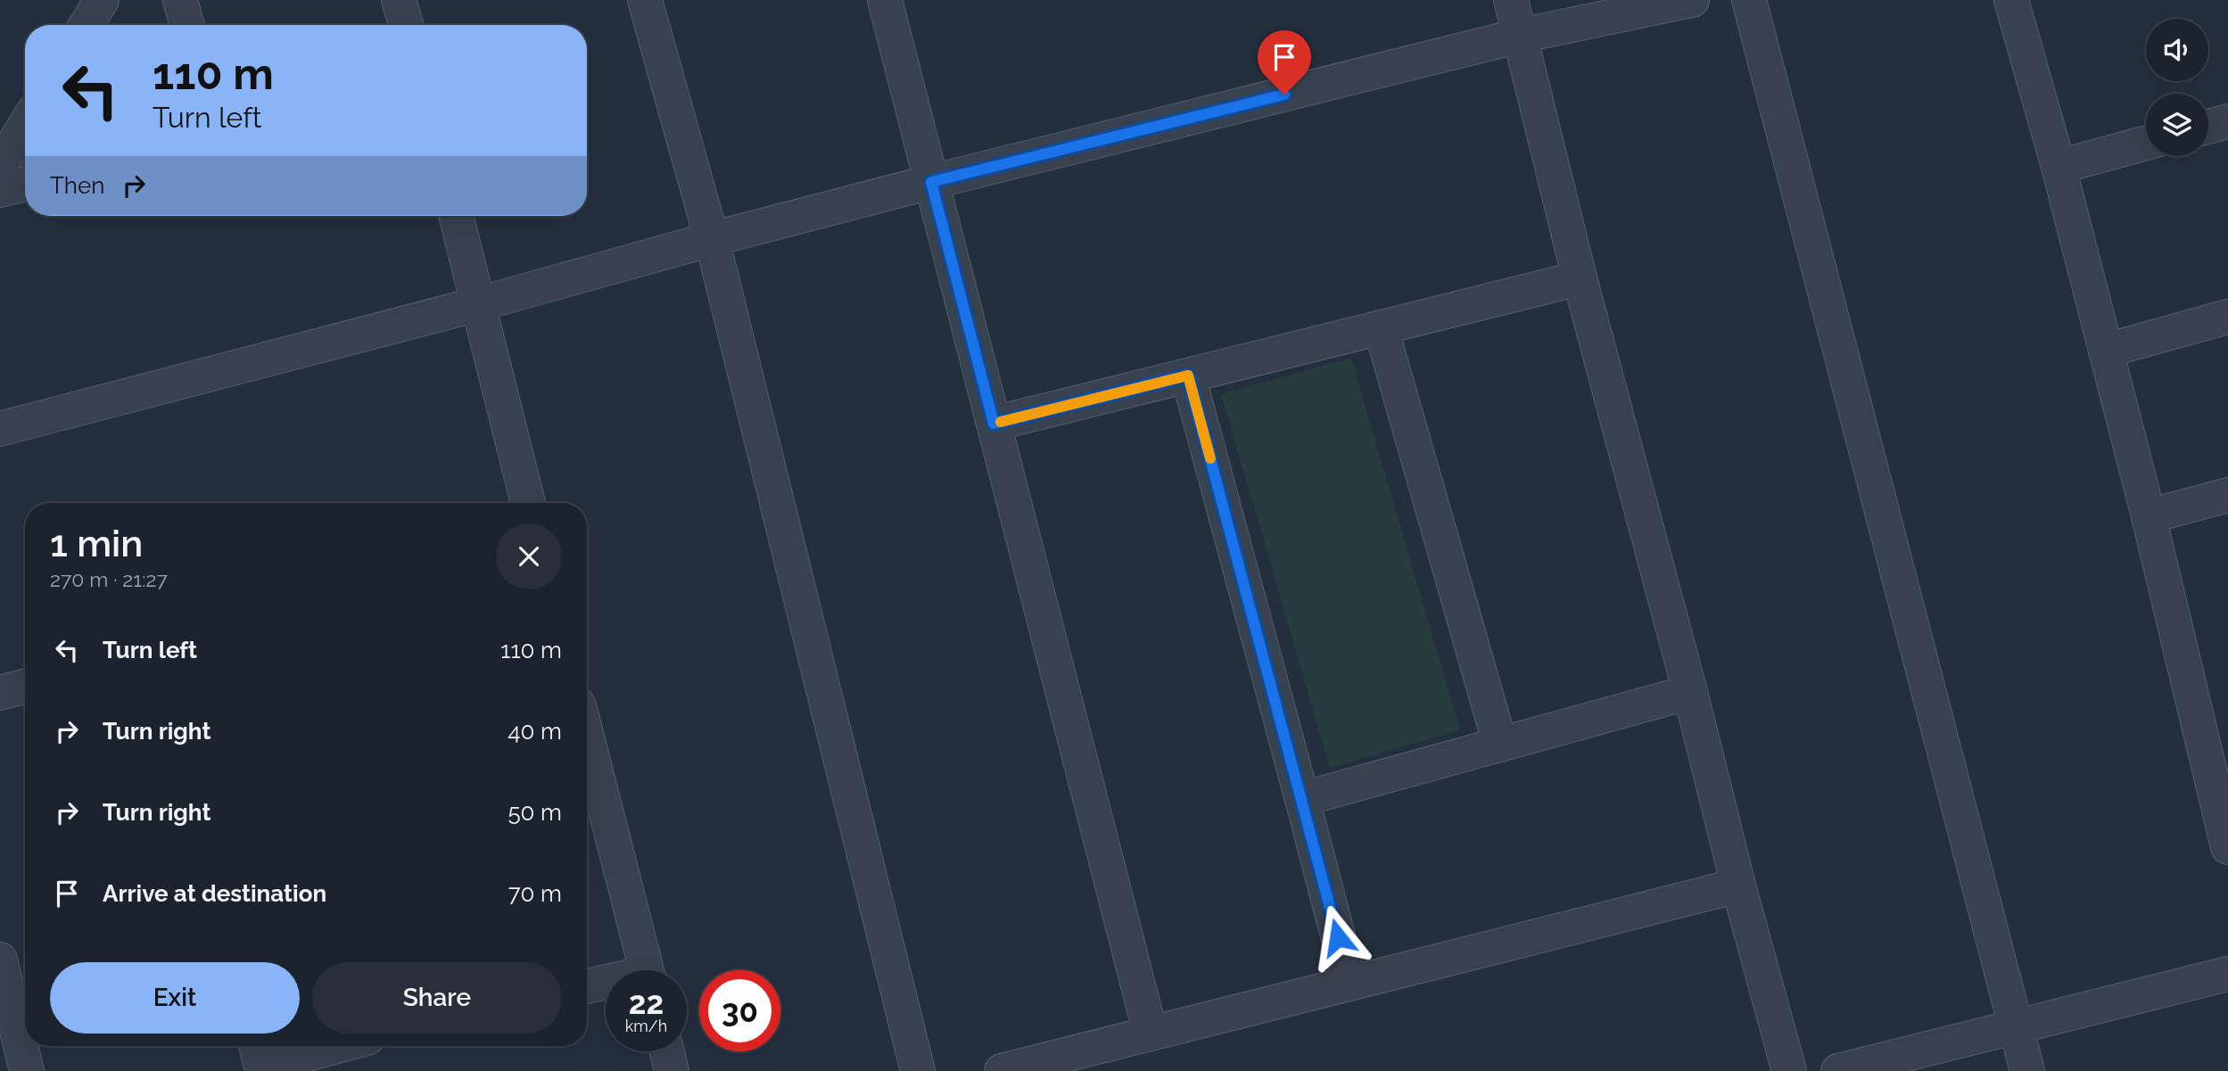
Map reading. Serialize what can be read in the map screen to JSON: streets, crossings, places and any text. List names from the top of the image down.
{
  "page": {
    "turn": ["110 m", "Turn left"],
    "then": "Then",
    "heading": ["1 min", "270 m · 21:27"],
    "list": [
      {
        "name": "Turn left",
        "value": "110 m"
      },
      {
        "name": "Turn right",
        "value": "40 m"
      },
      {
        "name": "Turn right",
        "value": "50 m"
      },
      {
        "name": "Arrive at destination",
        "value": "70 m"
      }
    ],
    "buttons": ["Exit", "Share"],
    "speed": "22 km/h",
    "limit": "30"
  }
}
